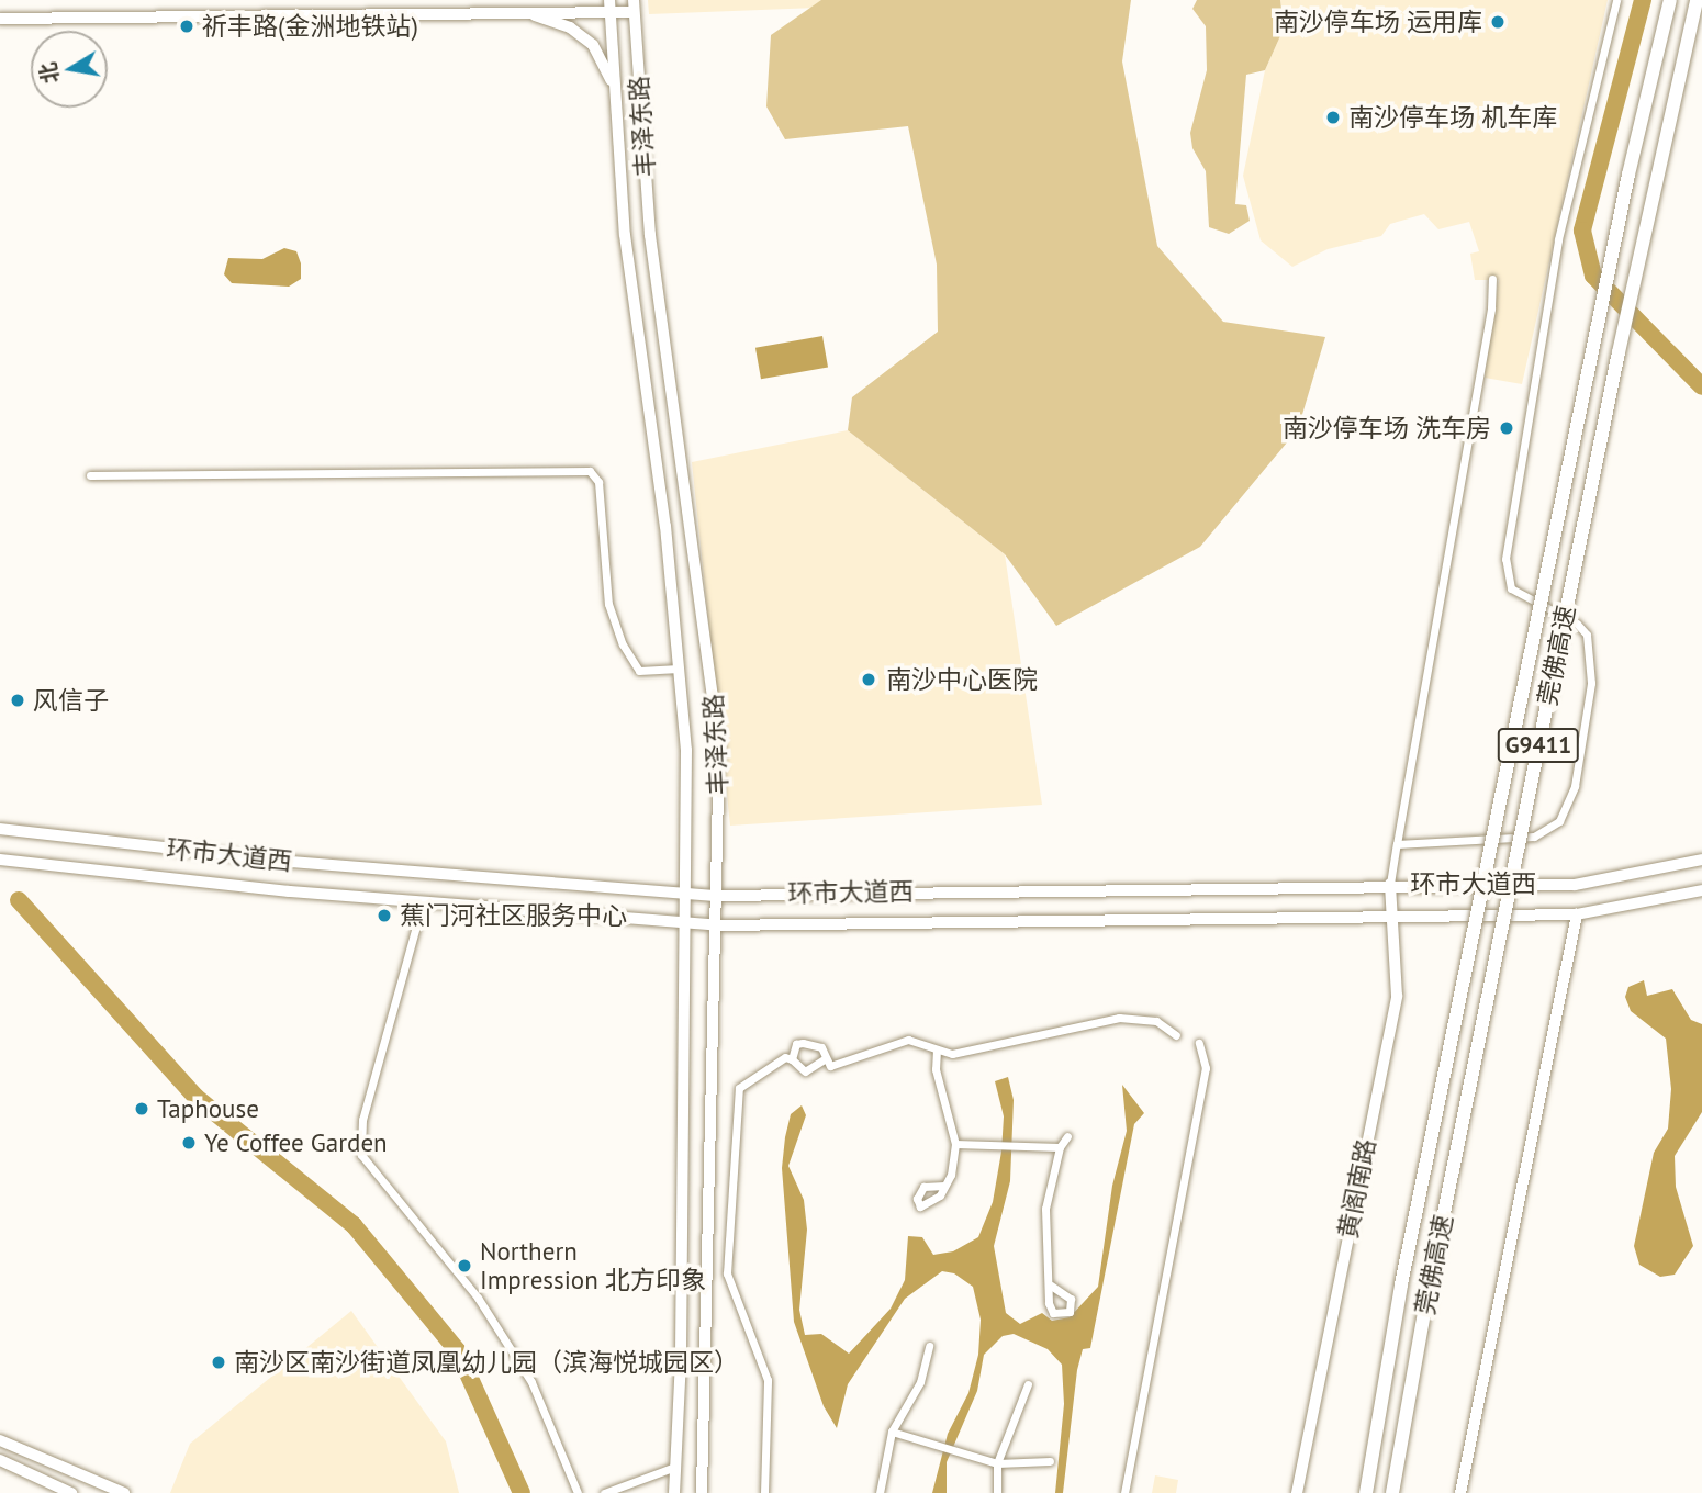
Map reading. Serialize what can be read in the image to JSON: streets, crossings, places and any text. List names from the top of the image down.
{
  "streets": {
    "highway": ["莞佛高速", "G9411"],
    "main road": ["丰泽东路", "环市大道西", "黄阁南路"]
  },
  "crossings": [
    ["丰泽东路", "环市大道西"],
    ["环市大道西", "黄阁南路"]
  ],
  "places": [
    "南沙停车场 运用库",
    "祈丰路(金洲地铁站)",
    "南沙停车场 机车库",
    "南沙停车场 洗车房",
    "南沙中心医院",
    "风信子",
    "蕉门河社区服务中心",
    "Taphouse",
    "Ye Coffee Garden",
    "Northern Impression 北方印象",
    "南沙区南沙街道凤凰幼儿园（滨海悦城园区）"
  ],
  "north": "left"
}
